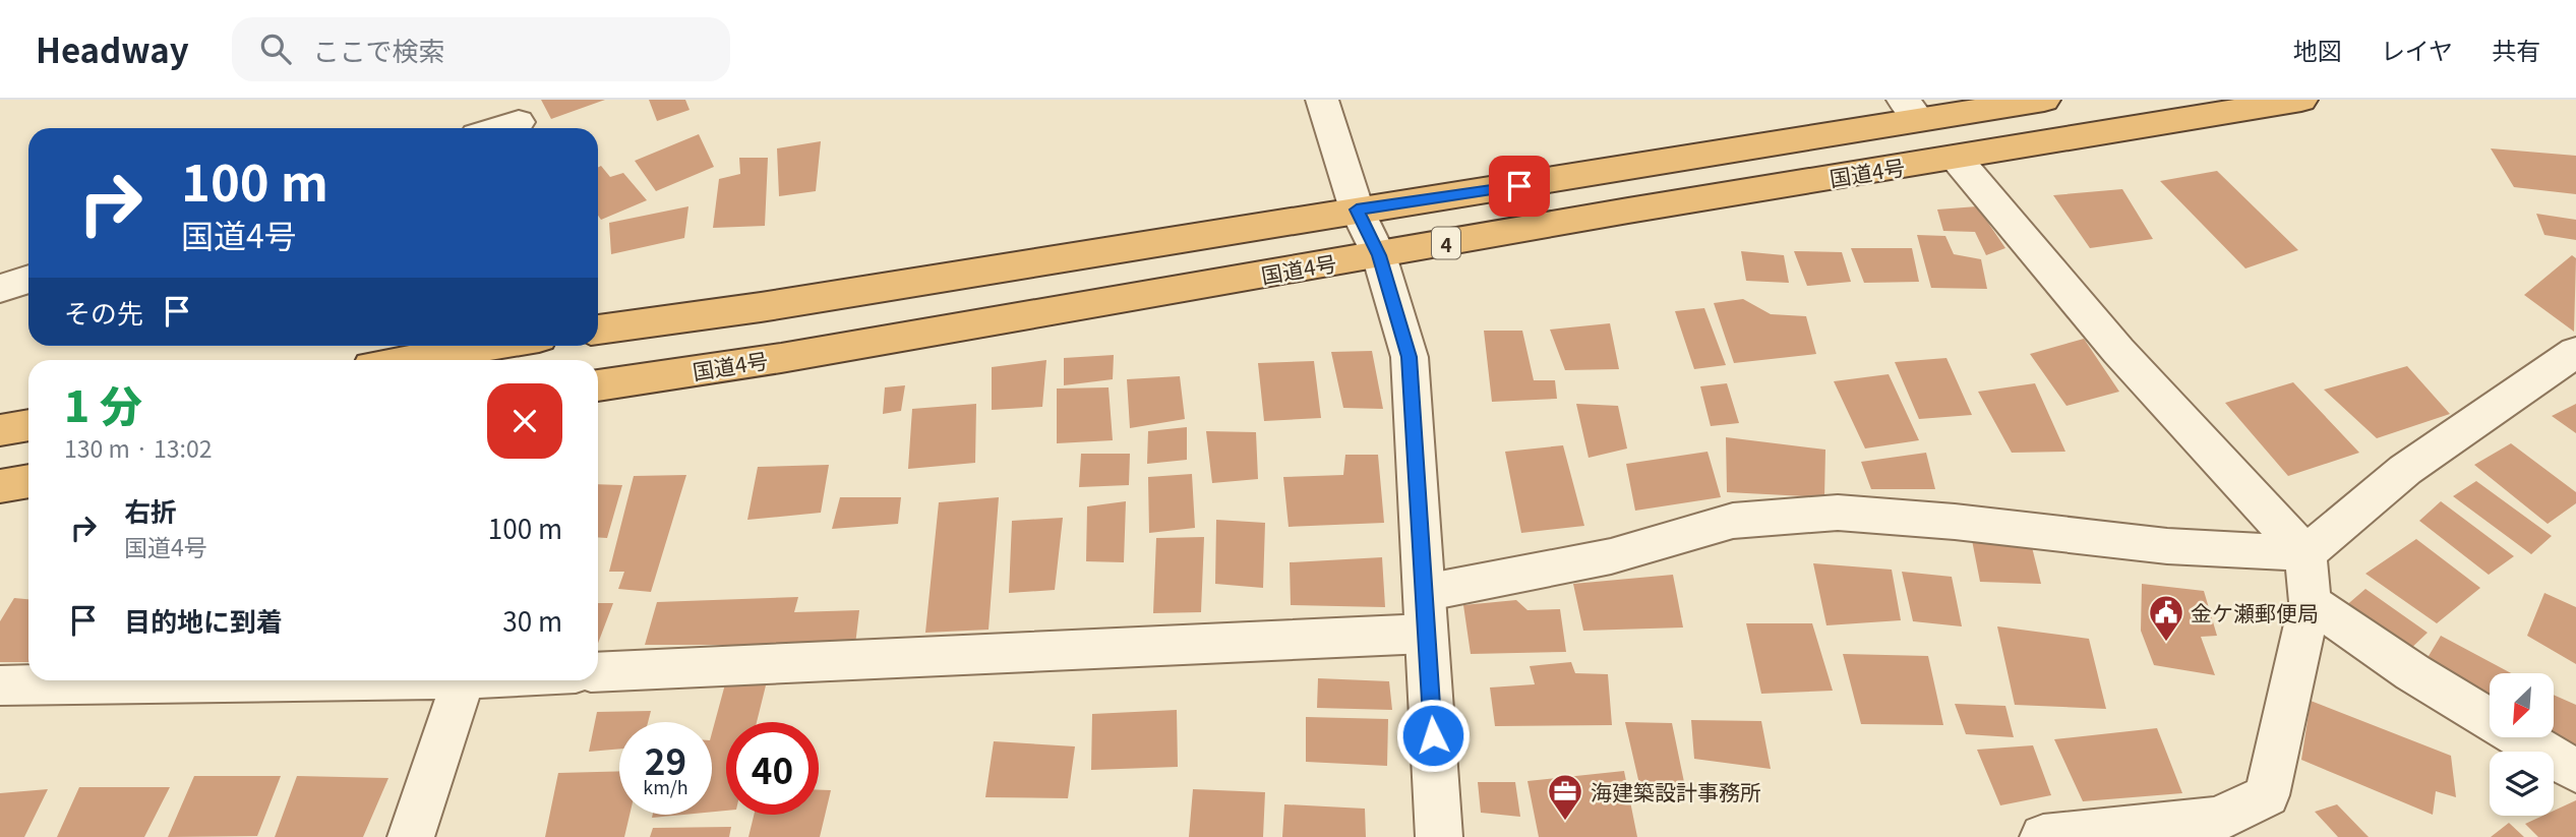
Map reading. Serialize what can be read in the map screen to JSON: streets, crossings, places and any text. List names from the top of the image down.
{
  "streets": {
    "highway": ["国道4号", "4"]
  },
  "places": {
    "public building": ["金ケ瀬郵便局"],
    "office": ["海建築設計事務所"]
  },
  "north": "bottom left",
  "page": {
    "header": "Headway",
    "search": "ここで検索",
    "nav": ["地図", "レイヤ", "共有"],
    "turn": ["100 m", "国道4号"],
    "then": "その先",
    "heading": ["1 分", "130 m · 13:02"],
    "list": [
      {
        "name": "右折",
        "note": "国道4号",
        "value": "100 m"
      },
      {
        "name": "目的地に到着",
        "value": "30 m"
      }
    ],
    "speed": "29 km/h",
    "limit": "40"
  }
}
